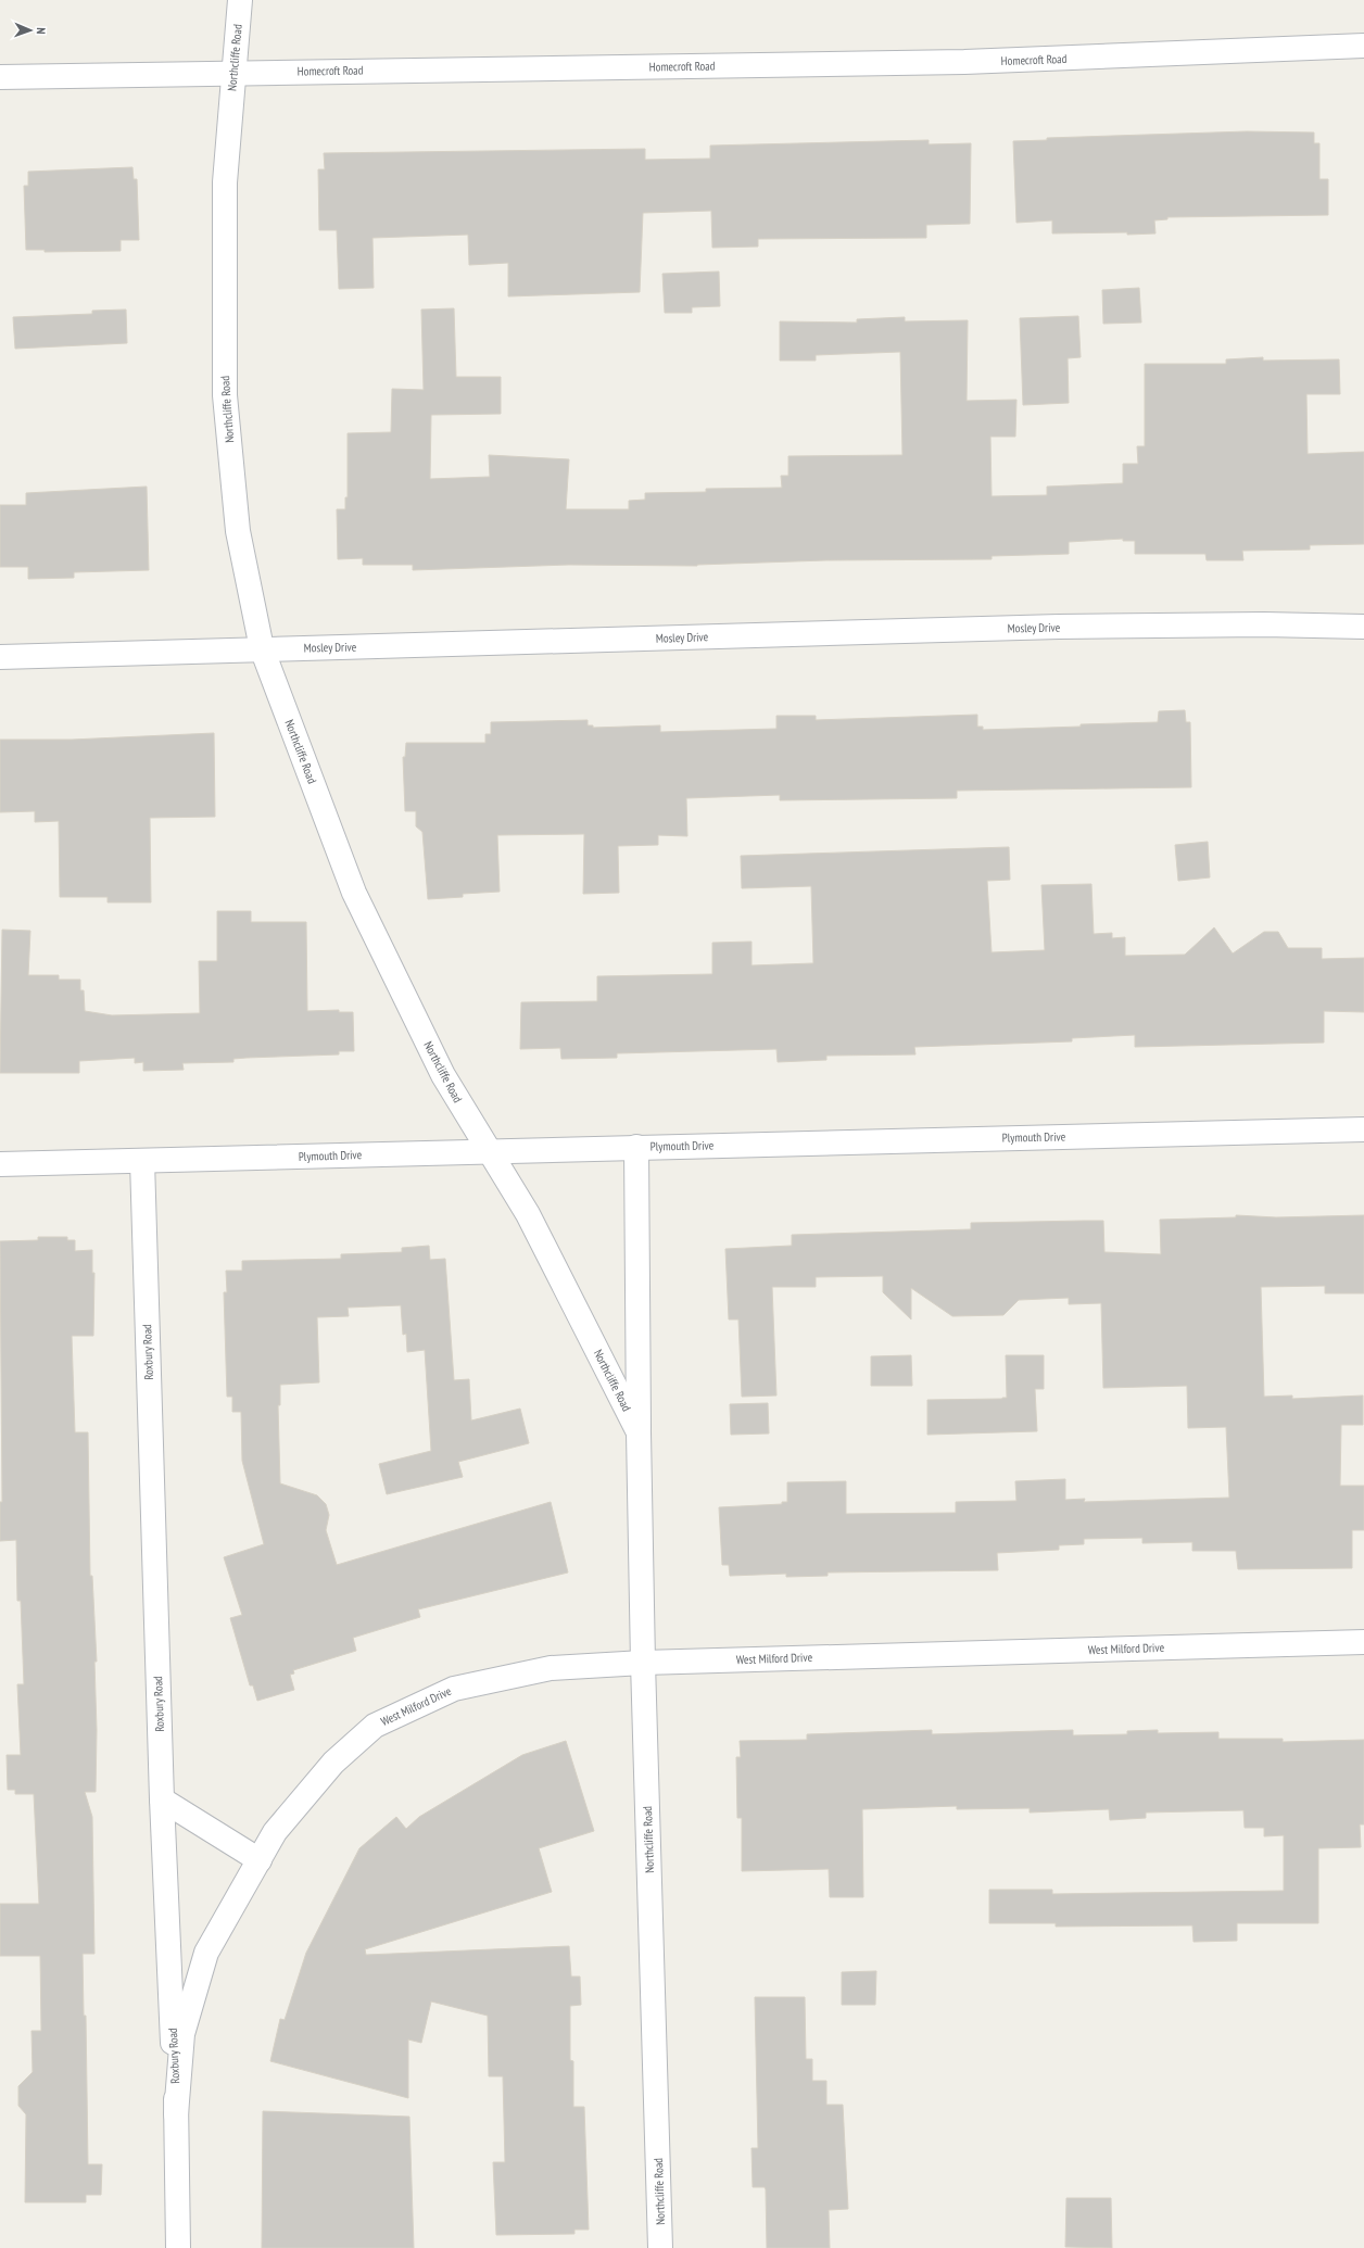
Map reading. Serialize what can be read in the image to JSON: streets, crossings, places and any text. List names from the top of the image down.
{
  "streets": {
    "street": [
      "Northcliffe Road",
      "Homecroft Road",
      "Mosley Drive",
      "Plymouth Drive",
      "Roxbury Road",
      "West Milford Drive"
    ]
  },
  "crossings": [
    ["Northcliffe Road", "Homecroft Road"],
    ["Northcliffe Road", "Mosley Drive"],
    ["Northcliffe Road", "Plymouth Drive"],
    ["Northcliffe Road", "West Milford Drive"],
    ["Plymouth Drive", "Roxbury Road"],
    ["Roxbury Road", "West Milford Drive"]
  ],
  "north": "right"
}
